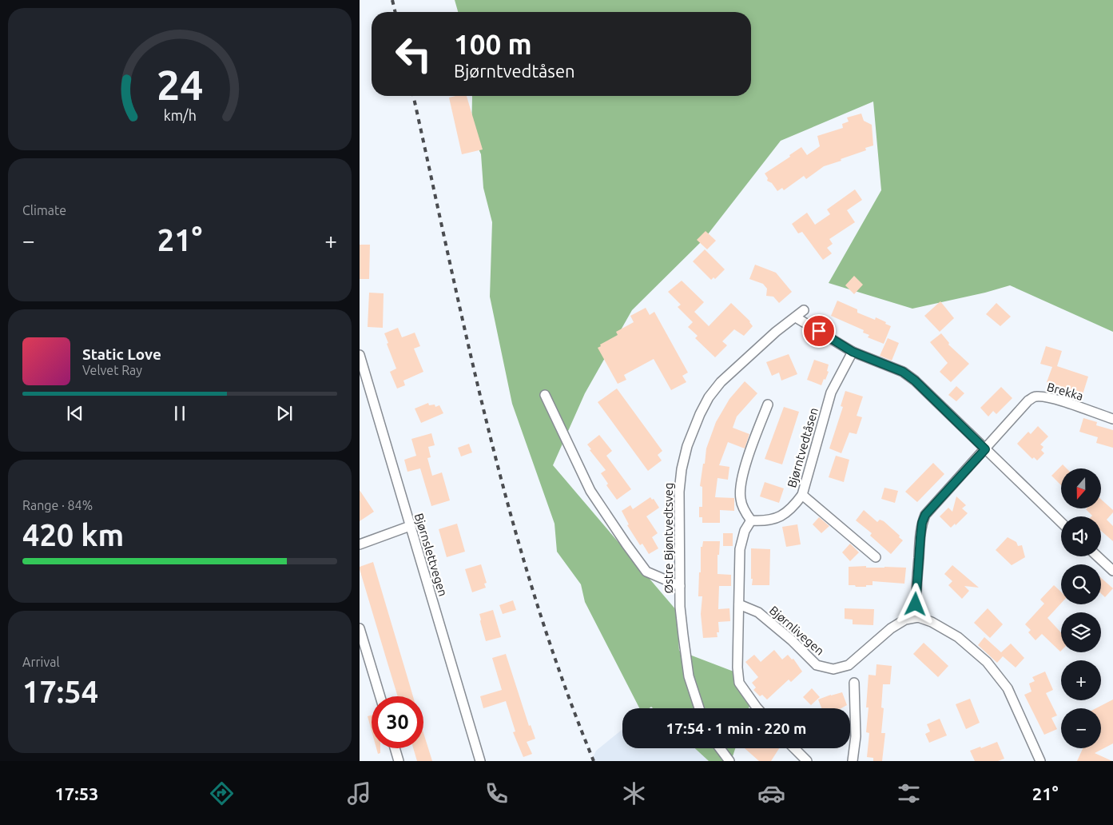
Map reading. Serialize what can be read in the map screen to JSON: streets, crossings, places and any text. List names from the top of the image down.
{
  "streets": {
    "street": [
      "Brekka",
      "Bjørntvedtåsen",
      "Østre Bjøntvedtsveg",
      "Bjørnslettvegen",
      "Bjørnlivegen"
    ]
  },
  "north": "bottom",
  "page": {
    "turn": ["100 m", "Bjørntvedtåsen"],
    "tile": [
      "Climate",
      ["Range · 84%", "420 km"],
      ["Arrival", "17:54"]
    ],
    "heat": ["−", "21°", "+"],
    "song": ["Static Love", "Velvet Ray"],
    "map_buttons": ["+", "−"],
    "limit": "30",
    "trip": "17:54 · 1 min · 220 m",
    "tabs": ["17:53", "21°"],
    "gauge": ["24", "km/h"]
  }
}
